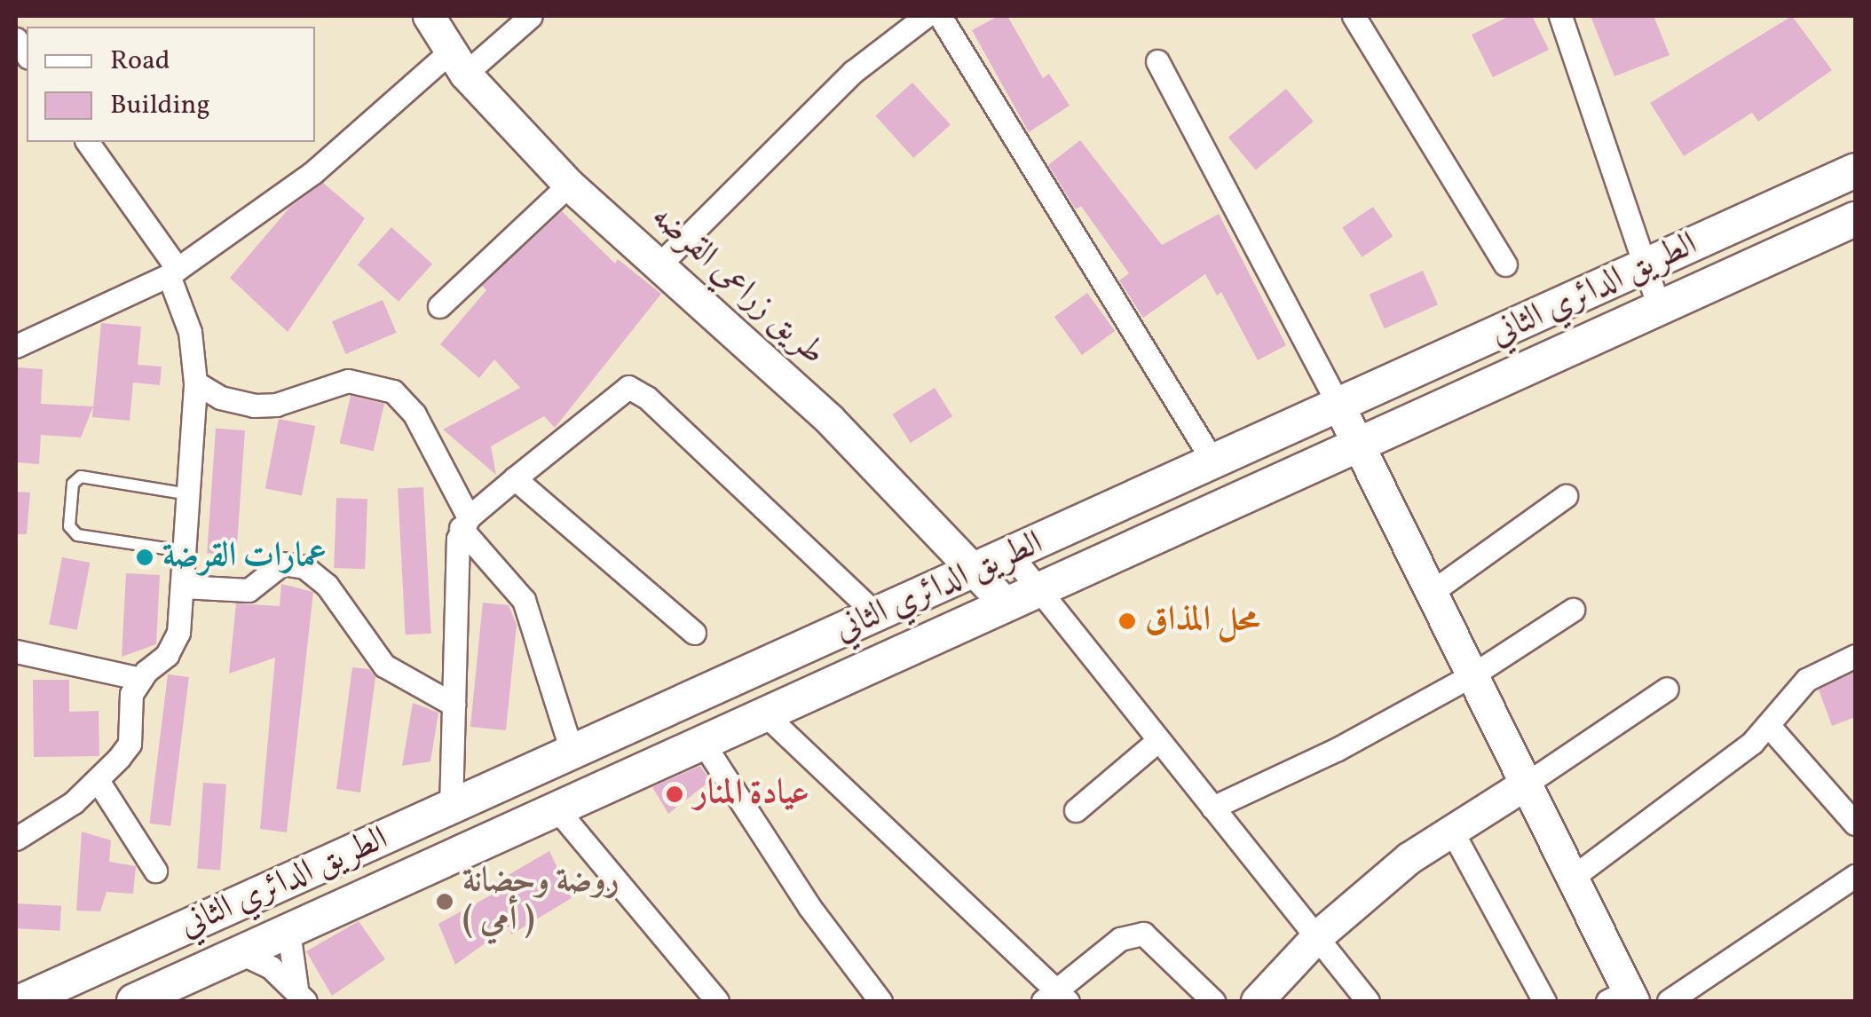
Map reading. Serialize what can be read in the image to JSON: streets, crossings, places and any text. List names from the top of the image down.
{
  "streets": {
    "main road": ["الطريق الدائري الثاني"],
    "street": ["طريق زراعي القرضه"]
  },
  "crossings": [
    ["طريق زراعي القرضه", "الطريق الدائري الثاني"]
  ],
  "places": [
    "عمارات القرضة",
    "محل المذاق",
    "عيادة المنار",
    "روضة وحضانة ( أمي )"
  ],
  "legend": ["Road", "Building"]
}
